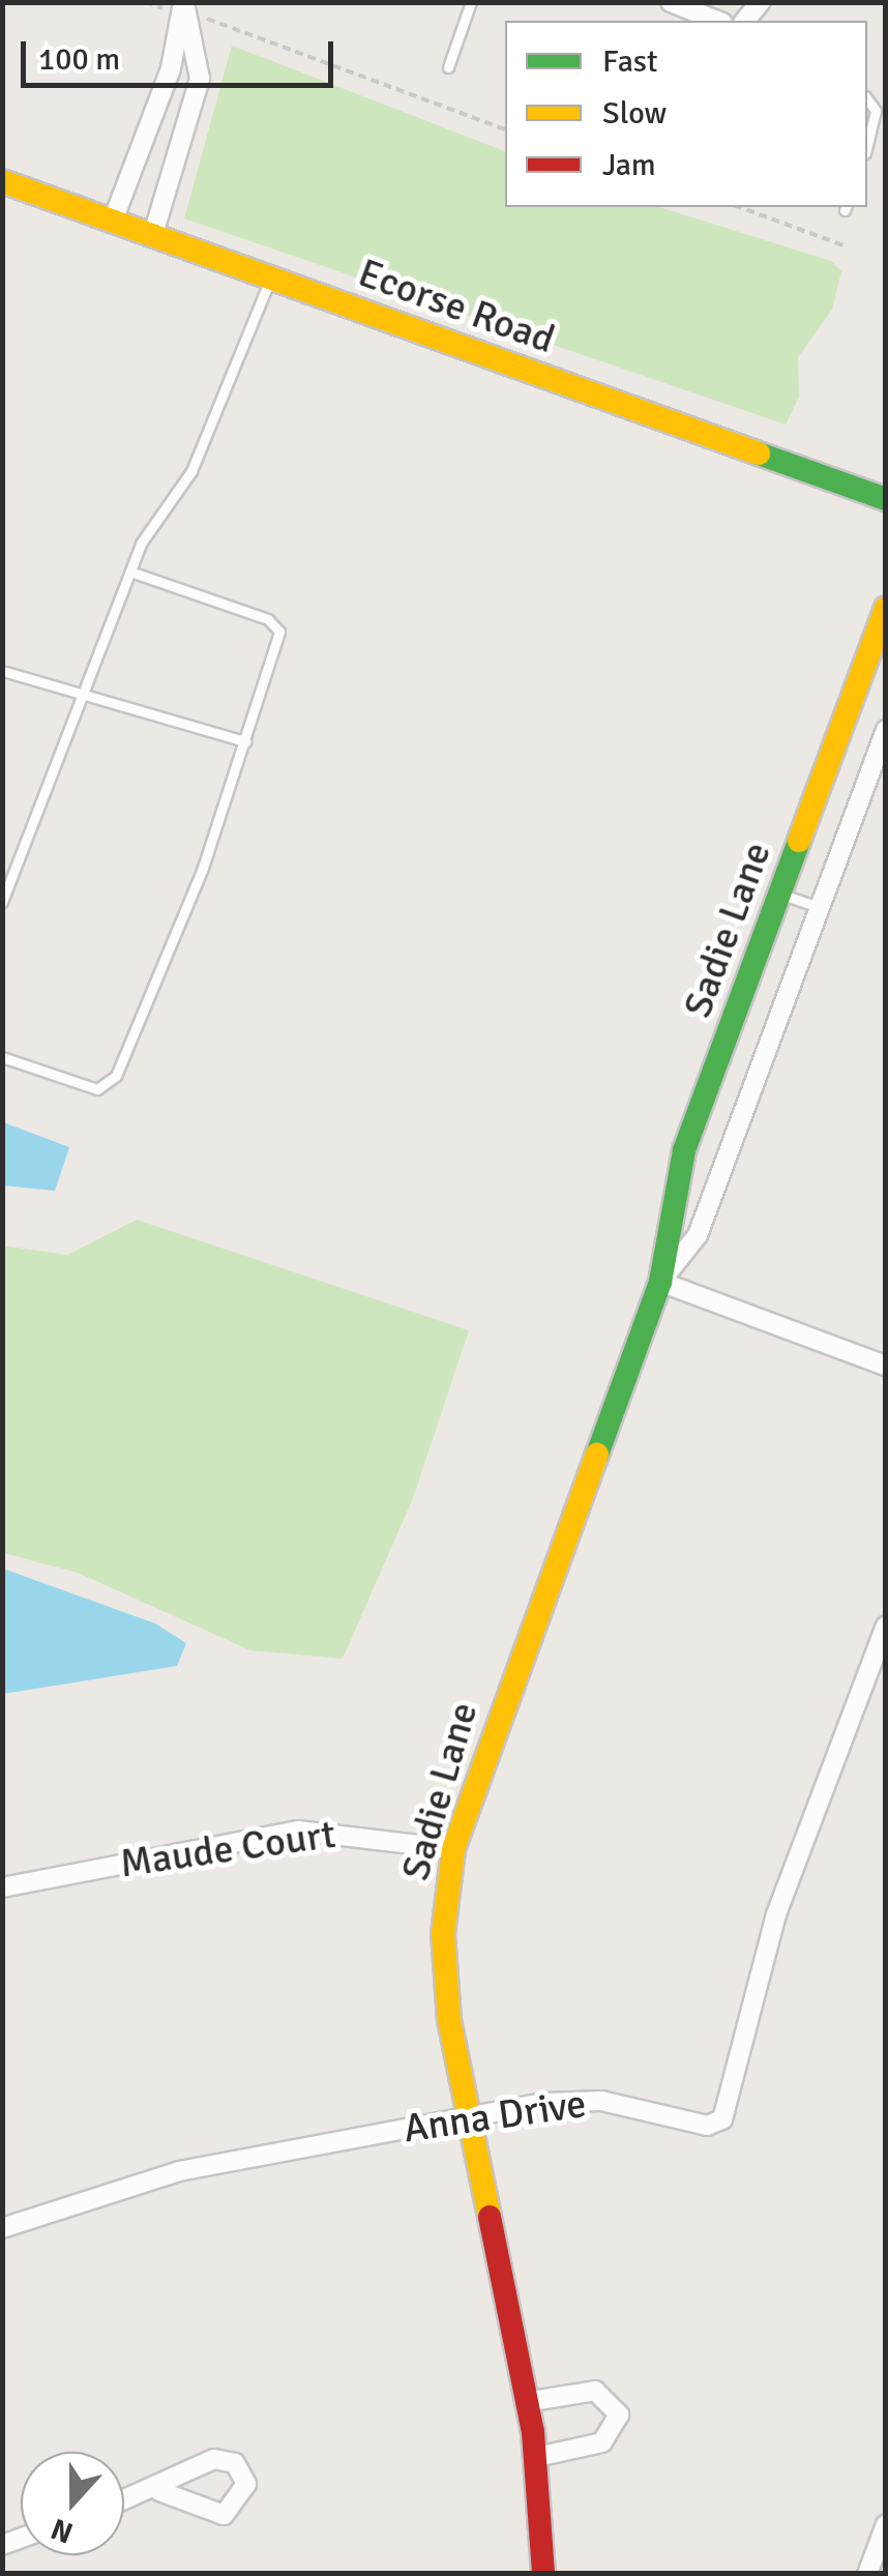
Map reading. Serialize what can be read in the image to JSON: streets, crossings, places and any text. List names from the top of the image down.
{
  "streets": {
    "street": [
      "Ecorse Road",
      "Sadie Lane",
      "Maude Court",
      "Anna Drive"
    ]
  },
  "crossings": [
    ["Sadie Lane", "Maude Court"],
    ["Sadie Lane", "Anna Drive"]
  ],
  "legend": ["Fast", "Slow", "Jam"],
  "scale_bar": "100 m",
  "north": "bottom"
}
